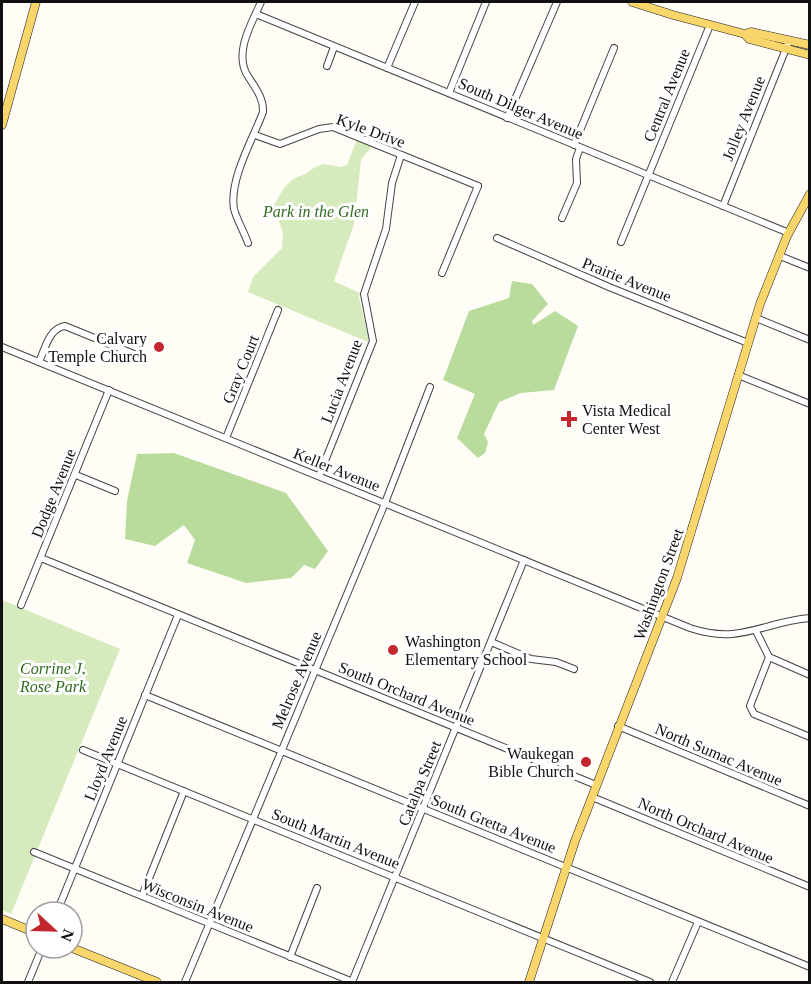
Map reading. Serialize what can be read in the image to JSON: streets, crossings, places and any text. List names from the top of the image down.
{
  "streets": {
    "main road": ["Washington Street"],
    "street": [
      "Central Avenue",
      "South Dilger Avenue",
      "Jolley Avenue",
      "Kyle Drive",
      "Prairie Avenue",
      "Gray Court",
      "Lucia Avenue",
      "Keller Avenue",
      "Dodge Avenue",
      "Melrose Avenue",
      "South Orchard Avenue",
      "North Sumac Avenue",
      "Lloyd Avenue",
      "Catalpa Street",
      "South Gretta Avenue",
      "North Orchard Avenue",
      "South Martin Avenue",
      "Wisconsin Avenue"
    ]
  },
  "crossings": [
    ["Central Avenue", "South Dilger Avenue"],
    ["South Dilger Avenue", "Jolley Avenue"],
    ["South Dilger Avenue", "Washington Street"],
    ["Kyle Drive", "Lucia Avenue"],
    ["Prairie Avenue", "Washington Street"],
    ["Gray Court", "Keller Avenue"],
    ["Lucia Avenue", "Keller Avenue"],
    ["Keller Avenue", "Dodge Avenue"],
    ["Keller Avenue", "Washington Street"],
    ["Keller Avenue", "Melrose Avenue"],
    ["Keller Avenue", "Catalpa Street"],
    ["Dodge Avenue", "South Orchard Avenue"],
    ["Washington Street", "South Orchard Avenue"],
    ["Washington Street", "North Sumac Avenue"],
    ["Washington Street", "South Gretta Avenue"],
    ["Washington Street", "North Orchard Avenue"],
    ["Washington Street", "South Martin Avenue"],
    ["Melrose Avenue", "South Orchard Avenue"],
    ["Melrose Avenue", "South Gretta Avenue"],
    ["Melrose Avenue", "South Martin Avenue"],
    ["Melrose Avenue", "Wisconsin Avenue"],
    ["South Orchard Avenue", "Lloyd Avenue"],
    ["South Orchard Avenue", "Catalpa Street"],
    ["Lloyd Avenue", "South Gretta Avenue"],
    ["Lloyd Avenue", "South Martin Avenue"],
    ["Lloyd Avenue", "Wisconsin Avenue"],
    ["Catalpa Street", "South Gretta Avenue"],
    ["Catalpa Street", "South Martin Avenue"],
    ["Catalpa Street", "Wisconsin Avenue"]
  ],
  "parks": ["Park in the Glen", "Corrine J. Rose Park"],
  "places": {
    "other": ["Calvary Temple Church", "Washington Elementary School", "Waukegan Bible Church"],
    "health": ["Vista Medical Center West"]
  },
  "north": "right"
}
